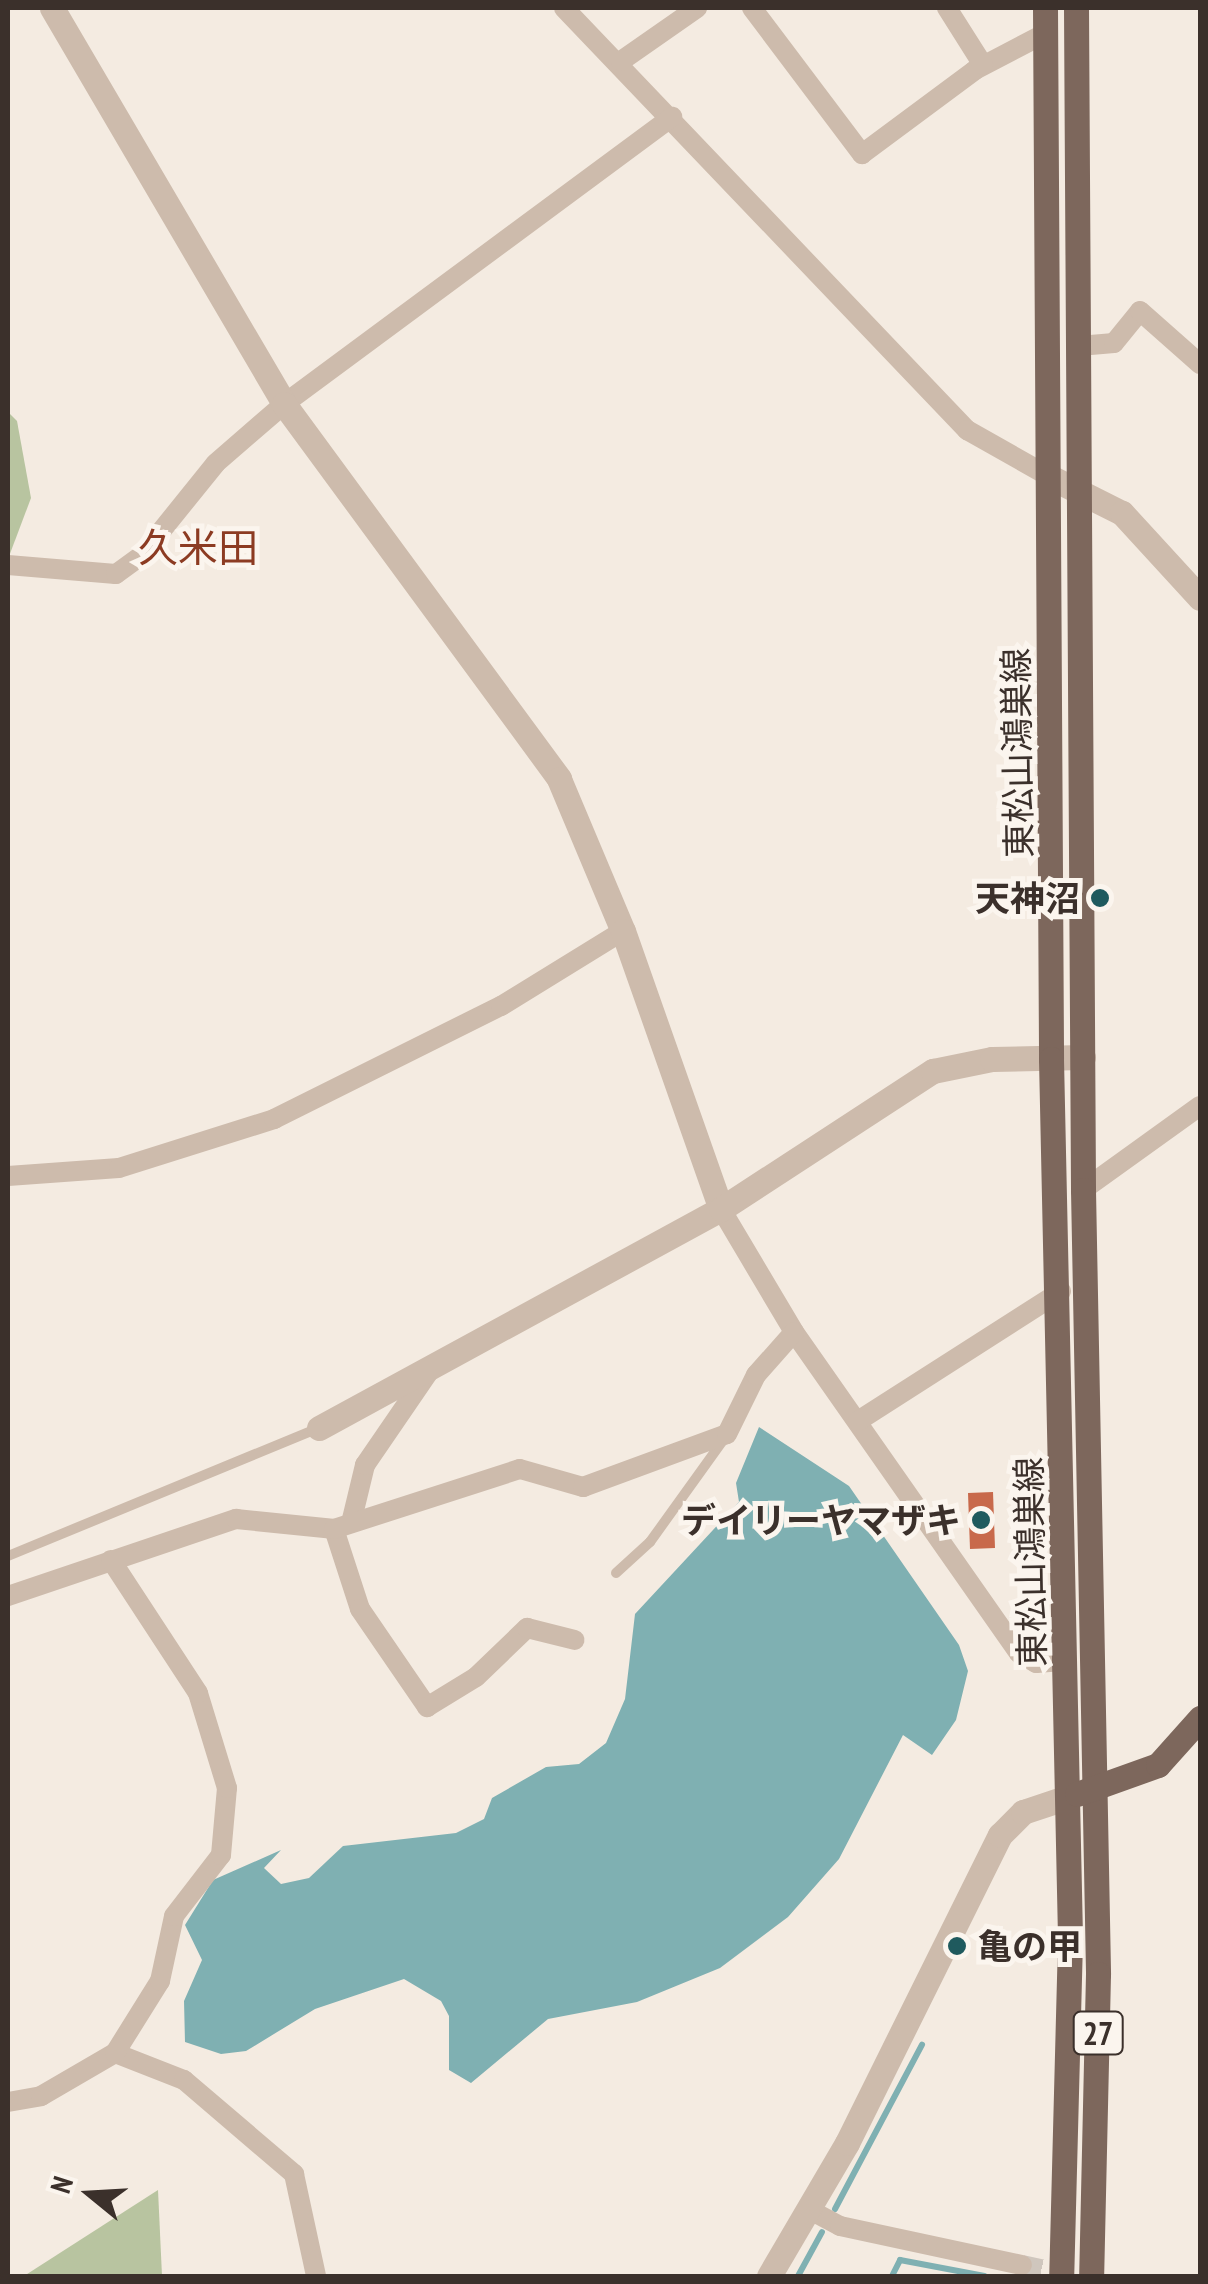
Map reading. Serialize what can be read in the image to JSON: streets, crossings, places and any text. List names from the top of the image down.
{
  "streets": {
    "main road": ["東松山鴻巣線", "27"]
  },
  "crossings": [
    ["東松山鴻巣線", "27"]
  ],
  "districts": ["久米田"],
  "places": ["天神沼", "デイリーヤマザキ", "亀の甲"],
  "north": "left"
}
